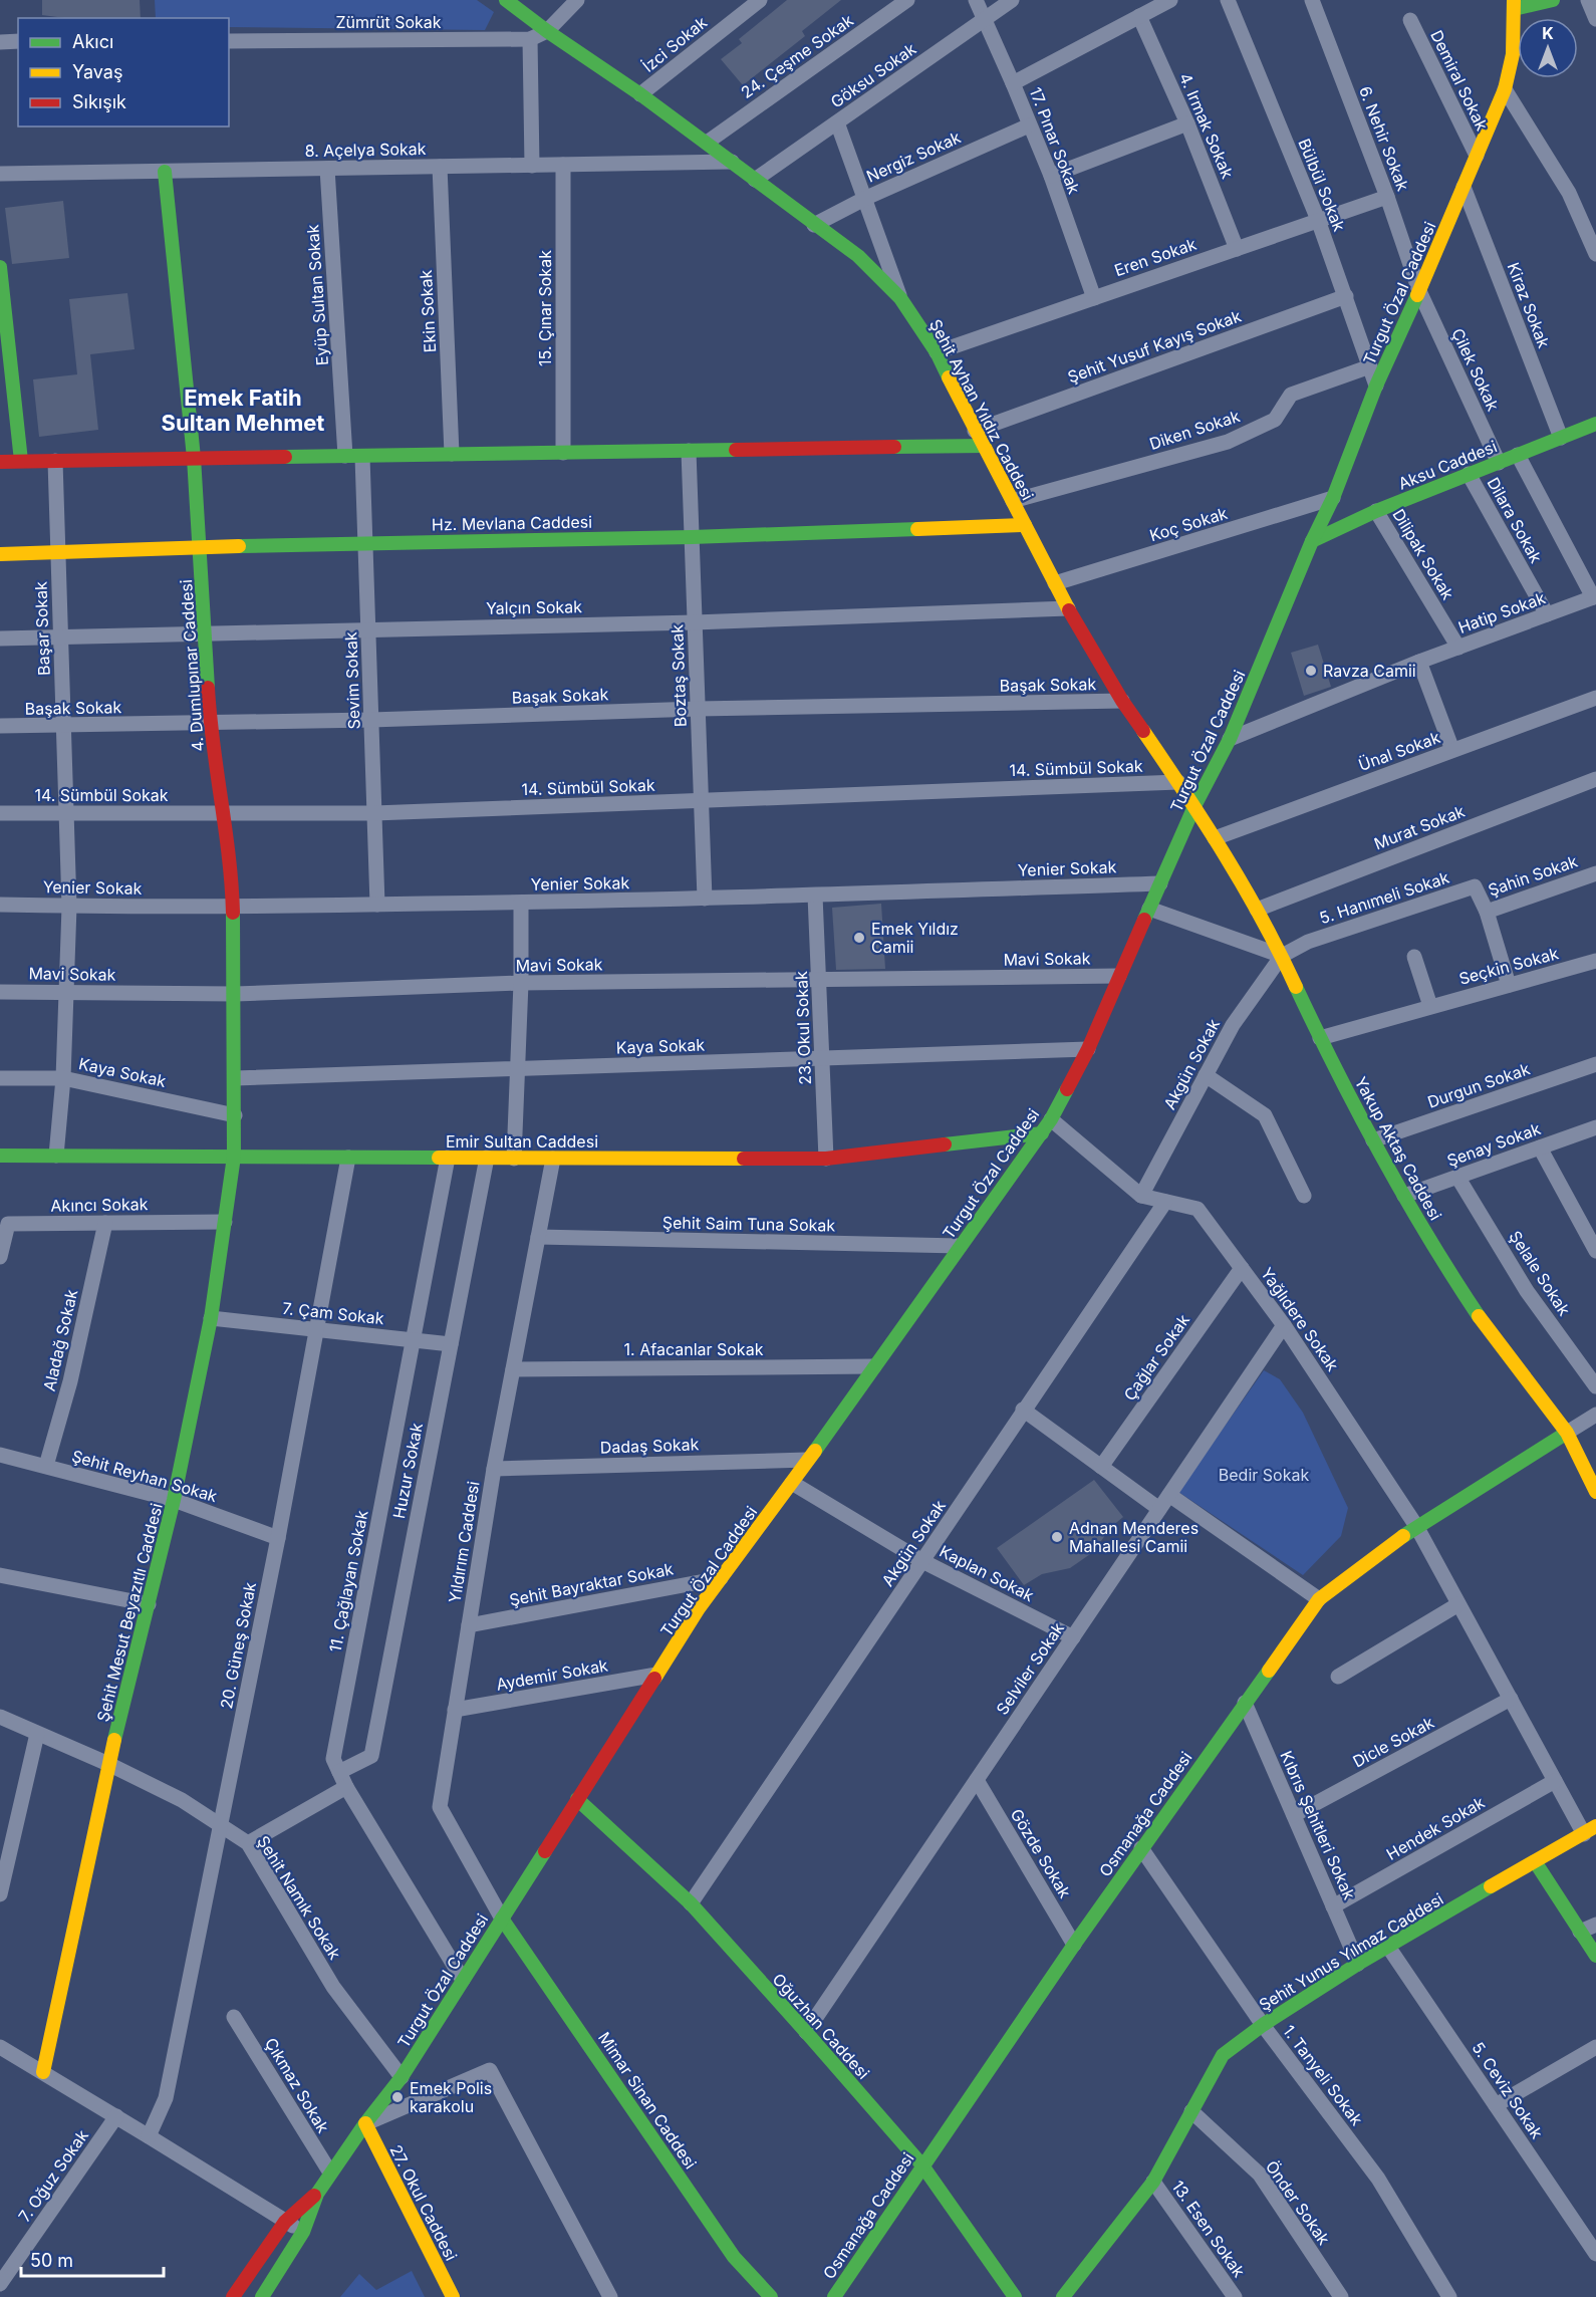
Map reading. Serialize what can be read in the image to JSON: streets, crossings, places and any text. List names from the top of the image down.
{
  "streets": {
    "street": [
      "Zümrüt Sokak",
      "İzci Sokak",
      "24. Çeşme Sokak",
      "Göksu Sokak",
      "Demiral Sokak",
      "4. Irmak Sokak",
      "6. Nehir Sokak",
      "17. Pınar Sokak",
      "8. Açelya Sokak",
      "Nergiz Sokak",
      "Bülbül Sokak",
      "Eren Sokak",
      "Turgut Özal Caddesi",
      "Eyüp Sultan Sokak",
      "Kiraz Sokak",
      "15. Çınar Sokak",
      "Ekin Sokak",
      "Şehit Yusuf Kayış Sokak",
      "Çilek Sokak",
      "Şehit Ayhan Yıldız Caddesi",
      "Diken Sokak",
      "Aksu Caddesi",
      "Dilara Sokak",
      "Hz. Mevlana Caddesi",
      "Koç Sokak",
      "Dilipak Sokak",
      "Yalçın Sokak",
      "Hatip Sokak",
      "Başar Sokak",
      "4. Dumlupınar Caddesi",
      "Boztaş Sokak",
      "Sevim Sokak",
      "Başak Sokak",
      "Ünal Sokak",
      "14. Sümbül Sokak",
      "Murat Sokak",
      "Yenier Sokak",
      "Şahin Sokak",
      "5. Hanımeli Sokak",
      "Mavi Sokak",
      "Seçkin Sokak",
      "23. Okul Sokak",
      "Kaya Sokak",
      "Akgün Sokak",
      "Durgun Sokak",
      "Emir Sultan Caddesi",
      "Şenay Sokak",
      "Yakup Aktaş Caddesi",
      "Akıncı Sokak",
      "Şehit Saim Tuna Sokak",
      "Şelale Sokak",
      "7. Çam Sokak",
      "Yağlıdere Sokak",
      "Aladağ Sokak",
      "1. Afacanlar Sokak",
      "Çağlar Sokak",
      "Dadaş Sokak",
      "Huzur Sokak",
      "Şehit Reyhan Sokak",
      "Yıldırım Caddesi",
      "Kaplan Sokak",
      "11. Çağlayan Sokak",
      "Şehit Bayraktar Sokak",
      "Şehit Mesut Beyazıtlı Caddesi",
      "20. Güneş Sokak",
      "Selviler Sokak",
      "Aydemir Sokak",
      "Dicle Sokak",
      "Osmanağa Caddesi",
      "Kıbrıs Şehitleri Sokak",
      "Hendek Sokak",
      "Gözde Sokak",
      "Şehit Namık Sokak",
      "Şehit Yunus Yılmaz Caddesi",
      "Oğuzhan Caddesi",
      "1. Tanyeli Sokak",
      "Çıkmaz Sokak",
      "5. Ceviz Sokak",
      "Mimar Sinan Caddesi",
      "7. Oğuz Sokak",
      "27. Okul Caddesi",
      "Önder Sokak",
      "13. Esen Sokak"
    ]
  },
  "crossings": [
    ["Zümrüt Sokak", "Şehit Ayhan Yıldız Caddesi"],
    ["İzci Sokak", "Şehit Ayhan Yıldız Caddesi"],
    ["24. Çeşme Sokak", "Şehit Ayhan Yıldız Caddesi"],
    ["Göksu Sokak", "17. Pınar Sokak"],
    ["Göksu Sokak", "Şehit Ayhan Yıldız Caddesi"],
    ["Demiral Sokak", "Turgut Özal Caddesi"],
    ["4. Irmak Sokak", "Eren Sokak"],
    ["6. Nehir Sokak", "Eren Sokak"],
    ["6. Nehir Sokak", "Turgut Özal Caddesi"],
    ["6. Nehir Sokak", "Çilek Sokak"],
    ["17. Pınar Sokak", "Nergiz Sokak"],
    ["17. Pınar Sokak", "Eren Sokak"],
    ["8. Açelya Sokak", "Eyüp Sultan Sokak"],
    ["8. Açelya Sokak", "15. Çınar Sokak"],
    ["8. Açelya Sokak", "Ekin Sokak"],
    ["8. Açelya Sokak", "Şehit Ayhan Yıldız Caddesi"],
    ["8. Açelya Sokak", "4. Dumlupınar Caddesi"],
    ["Nergiz Sokak", "Şehit Ayhan Yıldız Caddesi"],
    ["Bülbül Sokak", "Eren Sokak"],
    ["Bülbül Sokak", "Turgut Özal Caddesi"],
    ["Bülbül Sokak", "Şehit Yusuf Kayış Sokak"],
    ["Bülbül Sokak", "Diken Sokak"],
    ["Eren Sokak", "Şehit Ayhan Yıldız Caddesi"],
    ["Turgut Özal Caddesi", "Kiraz Sokak"],
    ["Turgut Özal Caddesi", "Çilek Sokak"],
    ["Turgut Özal Caddesi", "Şehit Ayhan Yıldız Caddesi"],
    ["Turgut Özal Caddesi", "Aksu Caddesi"],
    ["Turgut Özal Caddesi", "Koç Sokak"],
    ["Turgut Özal Caddesi", "Hatip Sokak"],
    ["Turgut Özal Caddesi", "Yenier Sokak"],
    ["Turgut Özal Caddesi", "Mavi Sokak"],
    ["Turgut Özal Caddesi", "Kaya Sokak"],
    ["Turgut Özal Caddesi", "Emir Sultan Caddesi"],
    ["Turgut Özal Caddesi", "Yakup Aktaş Caddesi"],
    ["Turgut Özal Caddesi", "Şehit Saim Tuna Sokak"],
    ["Turgut Özal Caddesi", "Yağlıdere Sokak"],
    ["Turgut Özal Caddesi", "1. Afacanlar Sokak"],
    ["Turgut Özal Caddesi", "Dadaş Sokak"],
    ["Turgut Özal Caddesi", "Yıldırım Caddesi"],
    ["Turgut Özal Caddesi", "Kaplan Sokak"],
    ["Turgut Özal Caddesi", "11. Çağlayan Sokak"],
    ["Turgut Özal Caddesi", "Şehit Bayraktar Sokak"],
    ["Turgut Özal Caddesi", "Aydemir Sokak"],
    ["Turgut Özal Caddesi", "Şehit Namık Sokak"],
    ["Turgut Özal Caddesi", "Oğuzhan Caddesi"],
    ["Turgut Özal Caddesi", "Çıkmaz Sokak"],
    ["Turgut Özal Caddesi", "Mimar Sinan Caddesi"],
    ["Turgut Özal Caddesi", "27. Okul Caddesi"],
    ["Kiraz Sokak", "Aksu Caddesi"],
    ["Şehit Yusuf Kayış Sokak", "Şehit Ayhan Yıldız Caddesi"],
    ["Çilek Sokak", "Aksu Caddesi"],
    ["Şehit Ayhan Yıldız Caddesi", "Diken Sokak"],
    ["Şehit Ayhan Yıldız Caddesi", "Hz. Mevlana Caddesi"],
    ["Şehit Ayhan Yıldız Caddesi", "Koç Sokak"],
    ["Şehit Ayhan Yıldız Caddesi", "Yalçın Sokak"],
    ["Şehit Ayhan Yıldız Caddesi", "Başak Sokak"],
    ["Şehit Ayhan Yıldız Caddesi", "14. Sümbül Sokak"],
    ["Şehit Ayhan Yıldız Caddesi", "Yakup Aktaş Caddesi"],
    ["Aksu Caddesi", "Dilara Sokak"],
    ["Aksu Caddesi", "Dilipak Sokak"],
    ["Dilara Sokak", "Hatip Sokak"],
    ["Hz. Mevlana Caddesi", "Başar Sokak"],
    ["Hz. Mevlana Caddesi", "4. Dumlupınar Caddesi"],
    ["Hz. Mevlana Caddesi", "Boztaş Sokak"],
    ["Hz. Mevlana Caddesi", "Sevim Sokak"],
    ["Dilipak Sokak", "Hatip Sokak"],
    ["Yalçın Sokak", "Başar Sokak"],
    ["Yalçın Sokak", "4. Dumlupınar Caddesi"],
    ["Yalçın Sokak", "Boztaş Sokak"],
    ["Yalçın Sokak", "Sevim Sokak"],
    ["Başar Sokak", "Başak Sokak"],
    ["Başar Sokak", "14. Sümbül Sokak"],
    ["Başar Sokak", "Yenier Sokak"],
    ["Başar Sokak", "Mavi Sokak"],
    ["Başar Sokak", "Kaya Sokak"],
    ["Başar Sokak", "Emir Sultan Caddesi"],
    ["4. Dumlupınar Caddesi", "Başak Sokak"],
    ["4. Dumlupınar Caddesi", "14. Sümbül Sokak"],
    ["4. Dumlupınar Caddesi", "Yenier Sokak"],
    ["4. Dumlupınar Caddesi", "Mavi Sokak"],
    ["4. Dumlupınar Caddesi", "Kaya Sokak"],
    ["4. Dumlupınar Caddesi", "Emir Sultan Caddesi"],
    ["4. Dumlupınar Caddesi", "Şehit Mesut Beyazıtlı Caddesi"],
    ["Boztaş Sokak", "Başak Sokak"],
    ["Boztaş Sokak", "14. Sümbül Sokak"],
    ["Boztaş Sokak", "Yenier Sokak"],
    ["Sevim Sokak", "Başak Sokak"],
    ["Sevim Sokak", "14. Sümbül Sokak"],
    ["Sevim Sokak", "Yenier Sokak"],
    ["Ünal Sokak", "Yakup Aktaş Caddesi"],
    ["Murat Sokak", "Yakup Aktaş Caddesi"],
    ["Yenier Sokak", "23. Okul Sokak"],
    ["Şahin Sokak", "5. Hanımeli Sokak"],
    ["Şahin Sokak", "Seçkin Sokak"],
    ["5. Hanımeli Sokak", "Akgün Sokak"],
    ["5. Hanımeli Sokak", "Yakup Aktaş Caddesi"],
    ["Mavi Sokak", "23. Okul Sokak"],
    ["Seçkin Sokak", "Yakup Aktaş Caddesi"],
    ["23. Okul Sokak", "Kaya Sokak"],
    ["23. Okul Sokak", "Emir Sultan Caddesi"],
    ["Akgün Sokak", "Yakup Aktaş Caddesi"],
    ["Akgün Sokak", "Yağlıdere Sokak"],
    ["Akgün Sokak", "Kaplan Sokak"],
    ["Akgün Sokak", "Oğuzhan Caddesi"],
    ["Durgun Sokak", "Yakup Aktaş Caddesi"],
    ["Emir Sultan Caddesi", "Huzur Sokak"],
    ["Emir Sultan Caddesi", "Yıldırım Caddesi"],
    ["Emir Sultan Caddesi", "11. Çağlayan Sokak"],
    ["Emir Sultan Caddesi", "Şehit Mesut Beyazıtlı Caddesi"],
    ["Emir Sultan Caddesi", "20. Güneş Sokak"],
    ["Şenay Sokak", "Yakup Aktaş Caddesi"],
    ["Şenay Sokak", "Şelale Sokak"],
    ["Yakup Aktaş Caddesi", "Osmanağa Caddesi"],
    ["Akıncı Sokak", "Aladağ Sokak"],
    ["Akıncı Sokak", "Şehit Mesut Beyazıtlı Caddesi"],
    ["Şehit Saim Tuna Sokak", "Yıldırım Caddesi"],
    ["7. Çam Sokak", "Huzur Sokak"],
    ["7. Çam Sokak", "11. Çağlayan Sokak"],
    ["7. Çam Sokak", "Şehit Mesut Beyazıtlı Caddesi"],
    ["7. Çam Sokak", "20. Güneş Sokak"],
    ["Yağlıdere Sokak", "Çağlar Sokak"],
    ["Yağlıdere Sokak", "Selviler Sokak"],
    ["Yağlıdere Sokak", "Dicle Sokak"],
    ["Yağlıdere Sokak", "Osmanağa Caddesi"],
    ["Yağlıdere Sokak", "Hendek Sokak"],
    ["Yağlıdere Sokak", "Şehit Yunus Yılmaz Caddesi"],
    ["Aladağ Sokak", "Şehit Reyhan Sokak"],
    ["1. Afacanlar Sokak", "Yıldırım Caddesi"],
    ["Dadaş Sokak", "Yıldırım Caddesi"],
    ["Huzur Sokak", "11. Çağlayan Sokak"],
    ["Şehit Reyhan Sokak", "Şehit Mesut Beyazıtlı Caddesi"],
    ["Şehit Reyhan Sokak", "20. Güneş Sokak"],
    ["Yıldırım Caddesi", "Şehit Bayraktar Sokak"],
    ["Yıldırım Caddesi", "Aydemir Sokak"],
    ["Yıldırım Caddesi", "Mimar Sinan Caddesi"],
    ["Kaplan Sokak", "Selviler Sokak"],
    ["Şehit Mesut Beyazıtlı Caddesi", "Şehit Namık Sokak"],
    ["20. Güneş Sokak", "Şehit Namık Sokak"],
    ["Selviler Sokak", "Gözde Sokak"],
    ["Selviler Sokak", "Oğuzhan Caddesi"],
    ["Dicle Sokak", "Kıbrıs Şehitleri Sokak"],
    ["Osmanağa Caddesi", "Kıbrıs Şehitleri Sokak"],
    ["Osmanağa Caddesi", "Gözde Sokak"],
    ["Osmanağa Caddesi", "Oğuzhan Caddesi"],
    ["Osmanağa Caddesi", "1. Tanyeli Sokak"],
    ["Kıbrıs Şehitleri Sokak", "Hendek Sokak"],
    ["Kıbrıs Şehitleri Sokak", "Şehit Yunus Yılmaz Caddesi"],
    ["Şehit Yunus Yılmaz Caddesi", "1. Tanyeli Sokak"],
    ["Şehit Yunus Yılmaz Caddesi", "5. Ceviz Sokak"],
    ["Şehit Yunus Yılmaz Caddesi", "Önder Sokak"],
    ["Şehit Yunus Yılmaz Caddesi", "13. Esen Sokak"]
  ],
  "districts": ["Emek Fatih Sultan Mehmet"],
  "parks": ["Bedir Sokak"],
  "places": [
    "Ravza Camii",
    "Emek Yıldız Camii",
    "Adnan Menderes Mahallesi Camii",
    "Emek Polis karakolu"
  ],
  "legend": ["Akıcı", "Yavaş", "Sıkışık"],
  "scale_bar": "50 m",
  "north": "top"
}
